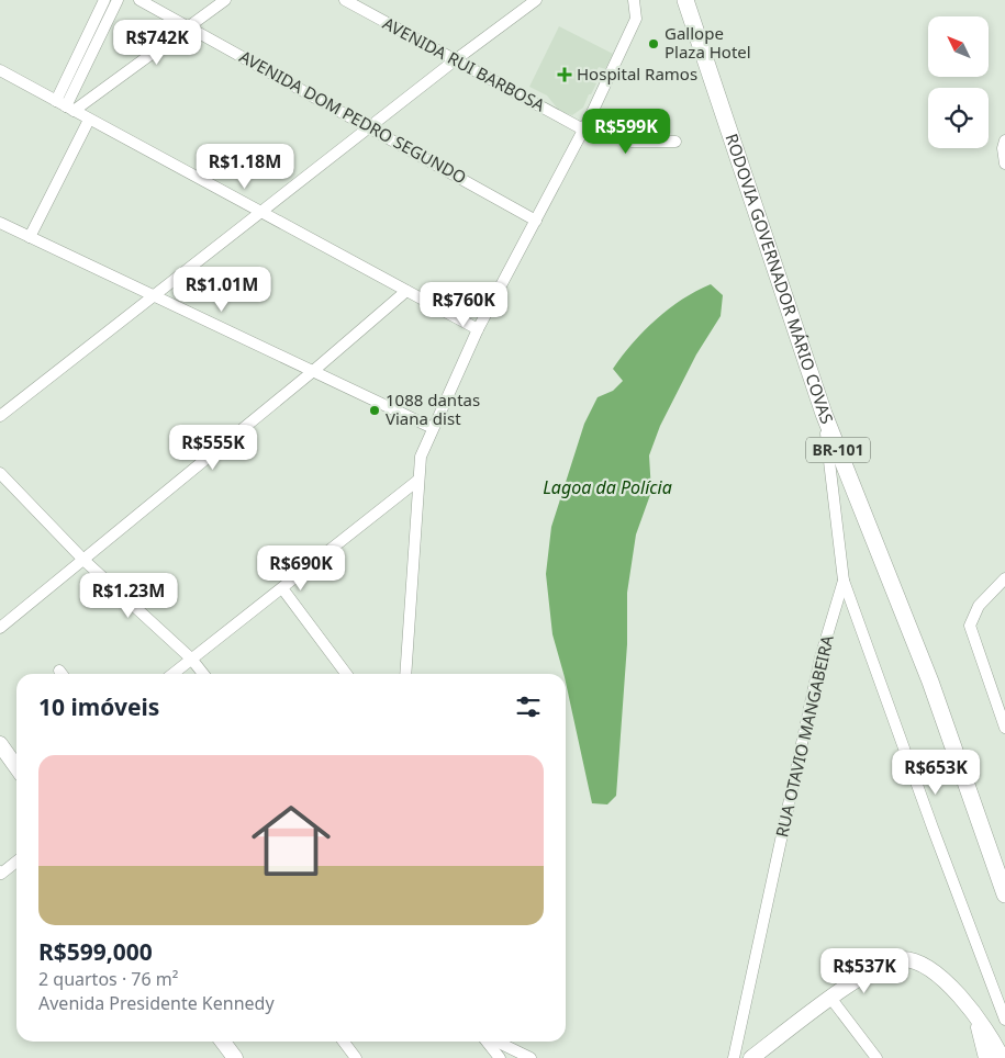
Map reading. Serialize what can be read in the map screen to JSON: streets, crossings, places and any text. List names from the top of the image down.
{
  "streets": {
    "highway": ["RODOVIA GOVERNADOR MÁRIO COVAS", "BR-101"],
    "street": ["AVENIDA RUI BARBOSA", "AVENIDA DOM PEDRO SEGUNDO", "RUA OTAVIO MANGABEIRA"]
  },
  "crossings": [
    ["RODOVIA GOVERNADOR MÁRIO COVAS", "RUA OTAVIO MANGABEIRA"]
  ],
  "water": ["Lagoa da Polícia"],
  "places": {
    "other": ["Gallope Plaza Hotel", "1088 dantas Viana dist"],
    "health": ["Hospital Ramos"]
  },
  "north": "top left",
  "page": {
    "price": [
      "R$742K",
      "R$599K",
      "R$1.18M",
      "R$1.01M",
      "R$760K",
      "R$555K",
      "R$690K",
      "R$1.23M",
      "R$653K",
      "R$537K"
    ],
    "heading": "10 imóveis",
    "list": [
      {
        "name": "R$599,000",
        "note": "2 quartos · 76 m² · Avenida Presidente Kennedy"
      }
    ]
  }
}
